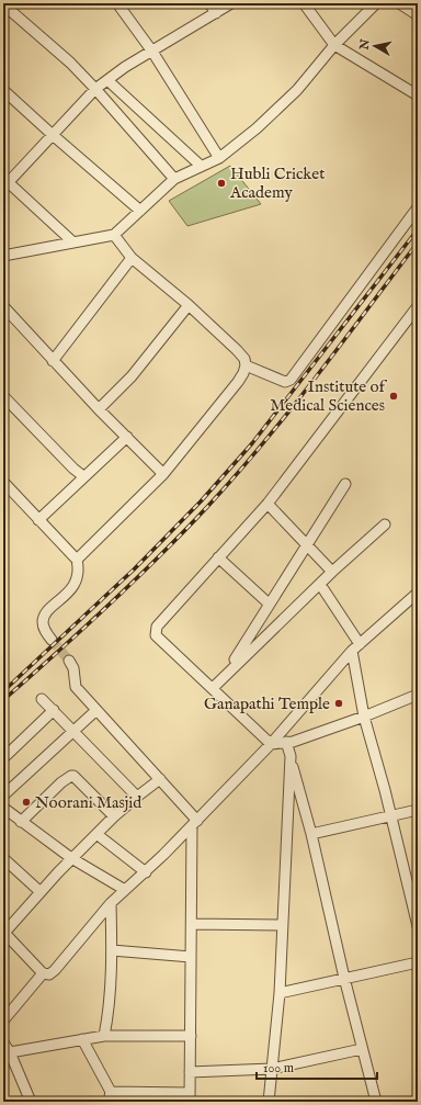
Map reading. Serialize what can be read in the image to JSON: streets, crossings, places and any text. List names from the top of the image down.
{
  "places": [
    "Hubli Cricket Academy",
    "Institute of Medical Sciences",
    "Ganapathi Temple",
    "Noorani Masjid"
  ],
  "scale_bar": "100 m",
  "north": "left"
}
